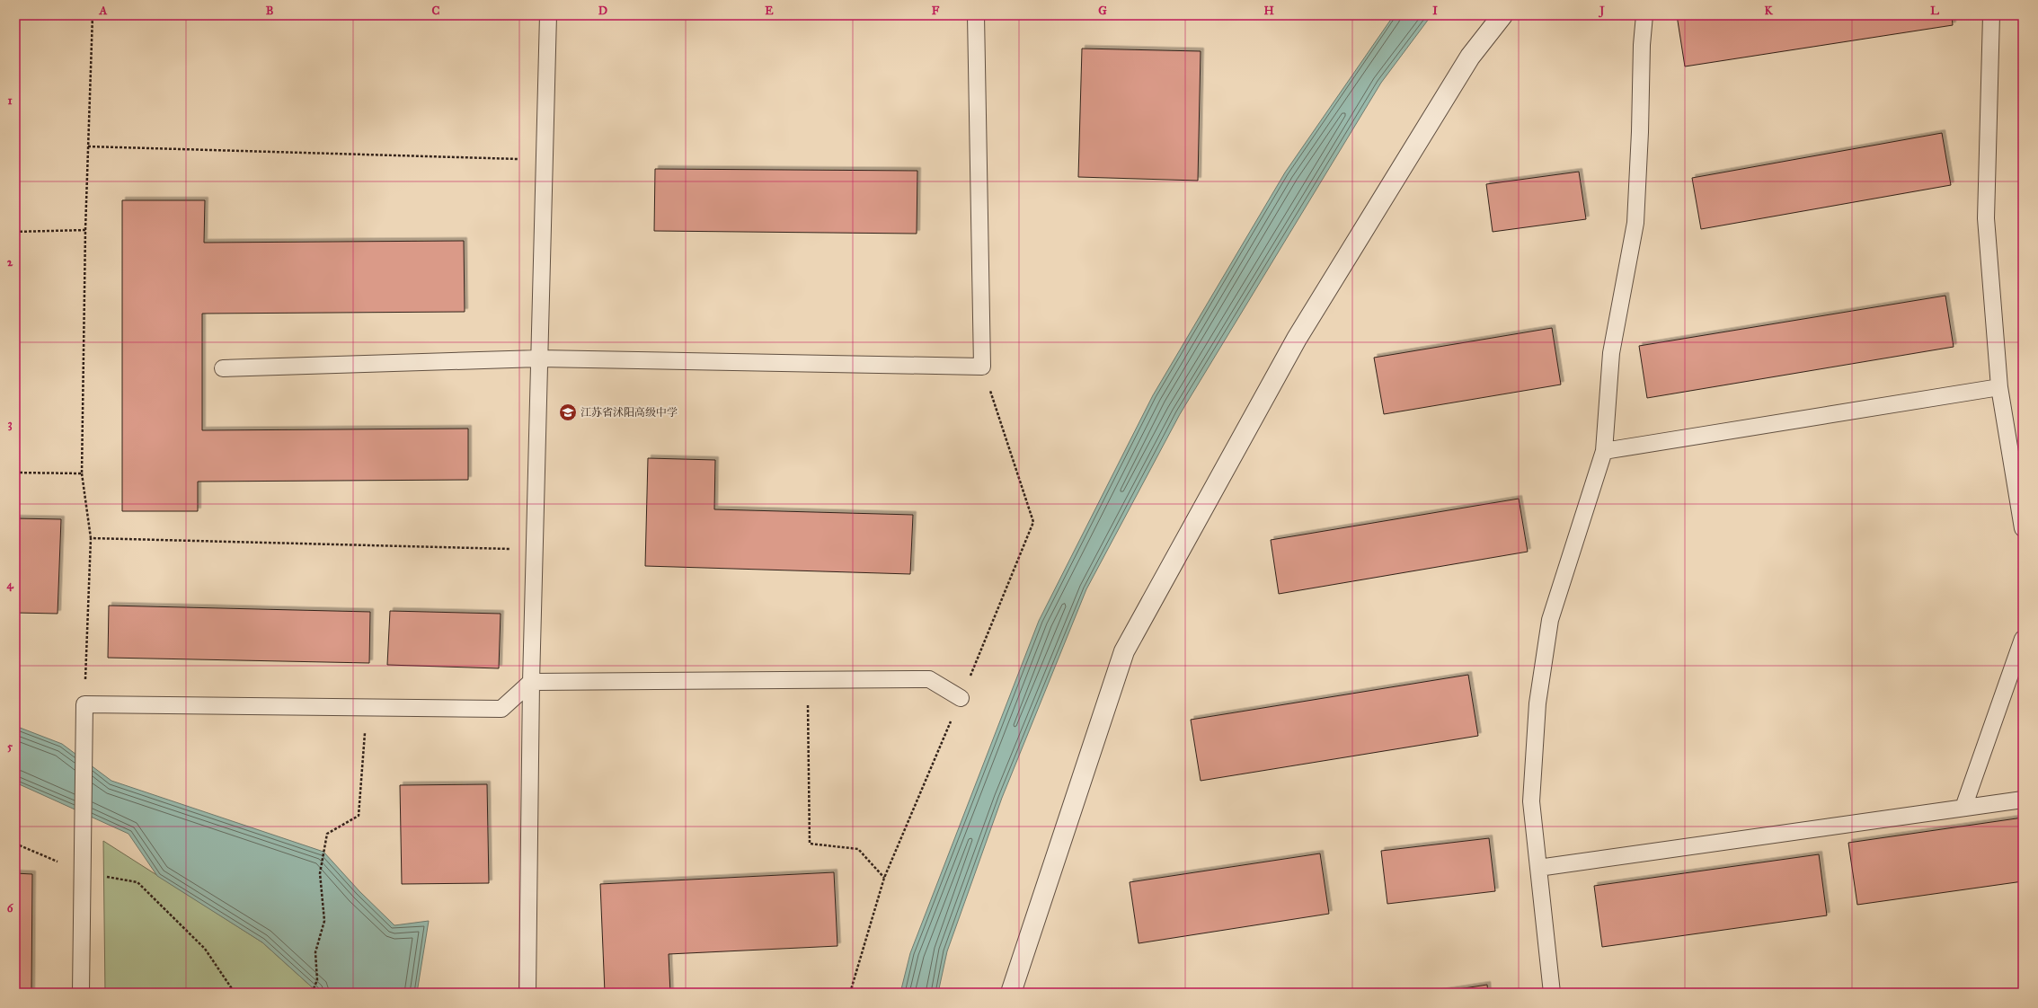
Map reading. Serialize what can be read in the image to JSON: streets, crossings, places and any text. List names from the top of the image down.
{
  "places": {
    "school or university": ["江苏省沭阳高级中学"]
  },
  "grid": {
    "columns": [
      "A",
      "B",
      "C",
      "D",
      "E",
      "F",
      "G",
      "H",
      "I",
      "J",
      "K",
      "L"
    ],
    "rows": [
      "1",
      "2",
      "3",
      "4",
      "5",
      "6"
    ]
  }
}
